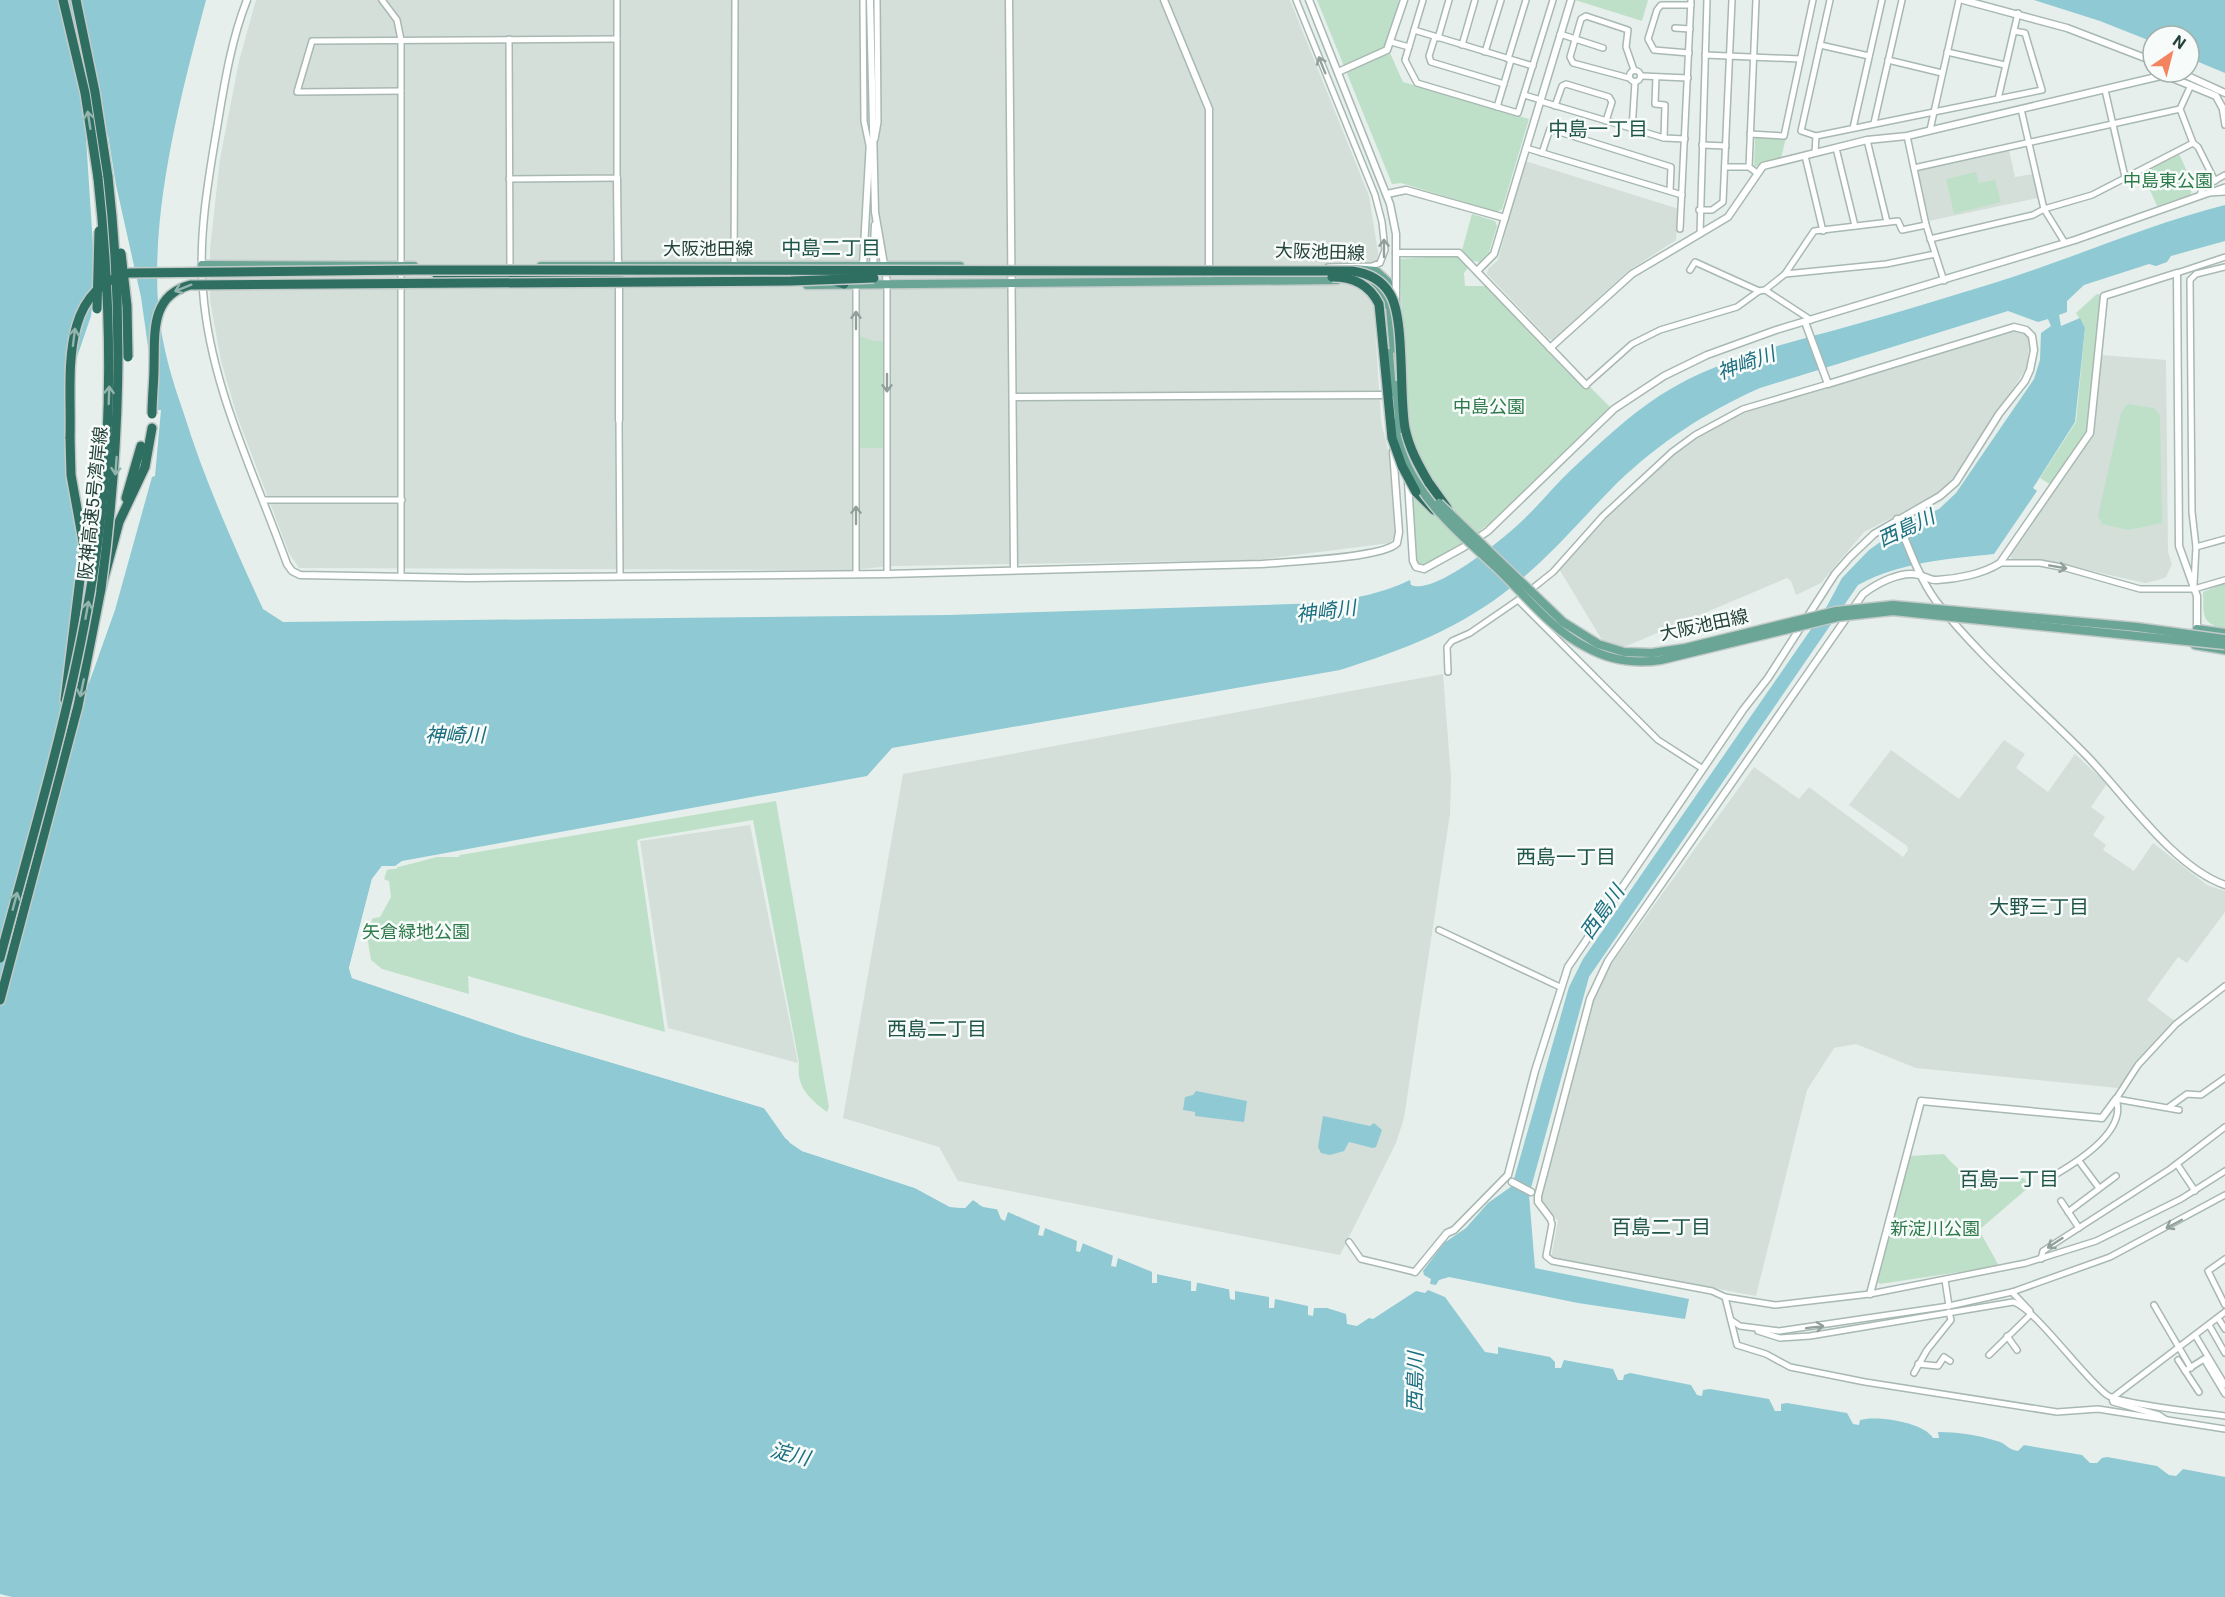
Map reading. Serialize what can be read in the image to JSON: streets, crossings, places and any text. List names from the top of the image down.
{
  "streets": {
    "highway": ["阪神高速5号湾岸線"],
    "main road": ["大阪池田線"]
  },
  "districts": [
    "中島一丁目",
    "中島二丁目",
    "西島一丁目",
    "大野三丁目",
    "西島二丁目",
    "百島一丁目",
    "百島二丁目"
  ],
  "water": ["神崎川", "西島川", "淀川"],
  "parks": [
    "中島東公園",
    "中島公園",
    "矢倉緑地公園",
    "新淀川公園"
  ],
  "north": "top right"
}
